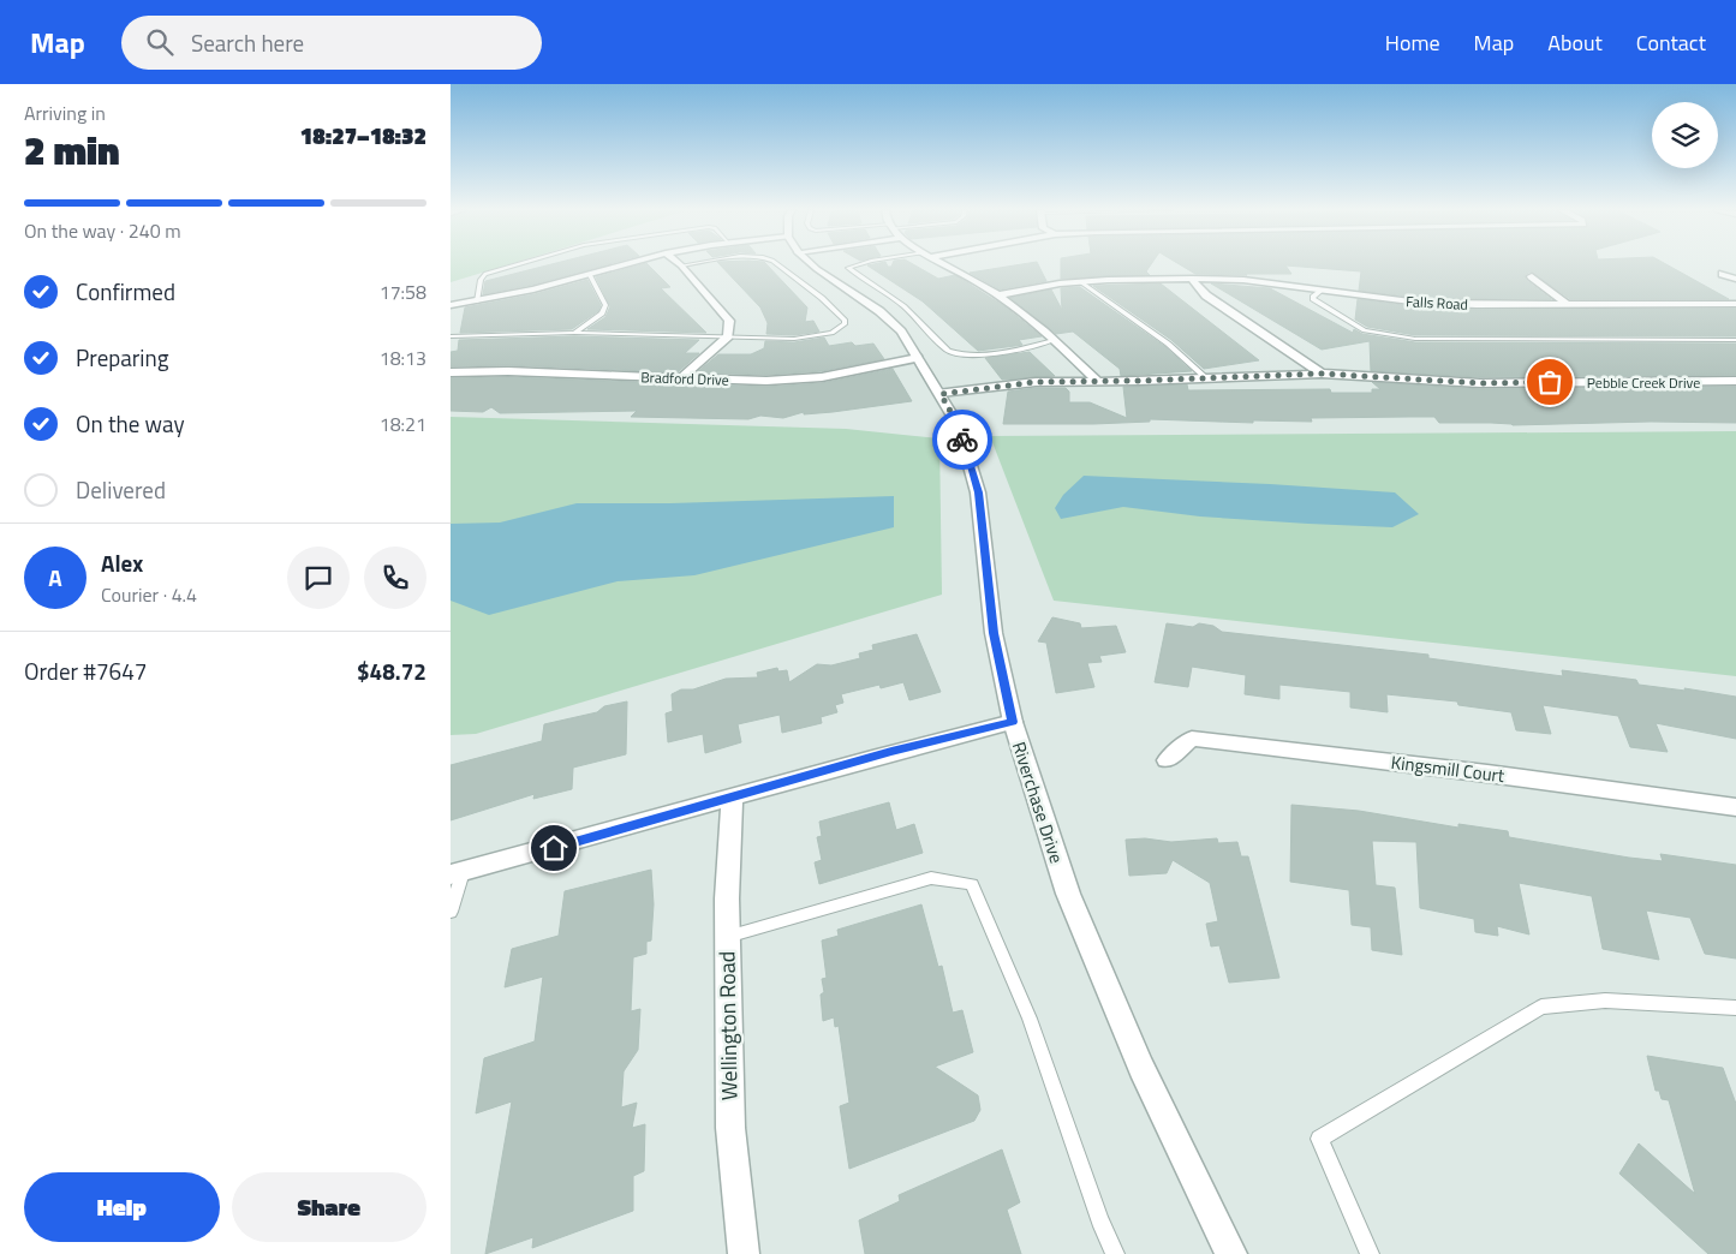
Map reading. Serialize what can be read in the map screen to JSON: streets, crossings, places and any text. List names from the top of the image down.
{
  "streets": {
    "street": [
      "Falls Road",
      "Bradford Drive",
      "Pebble Creek Drive",
      "Kingsmill Court",
      "Riverchase Drive",
      "Wellington Road"
    ]
  },
  "crossings": [
    ["Bradford Drive", "Riverchase Drive"],
    ["Pebble Creek Drive", "Riverchase Drive"]
  ],
  "page": {
    "header": "Map",
    "search": "Search here",
    "nav": [
      "Home",
      "Map",
      "About",
      "Contact"
    ],
    "heading": ["2 min", "Arriving in", "18:27–18:32"],
    "panel": [
      "Alex",
      "Courier · 4.4",
      "Order #7647",
      "$48.72"
    ],
    "bar": "On the way · 240 m",
    "list": [
      ["Confirmed", "17:58"],
      ["Preparing", "18:13"],
      ["On the way", "18:21"],
      "Delivered"
    ],
    "round": "A",
    "buttons": ["Help", "Share"]
  }
}
